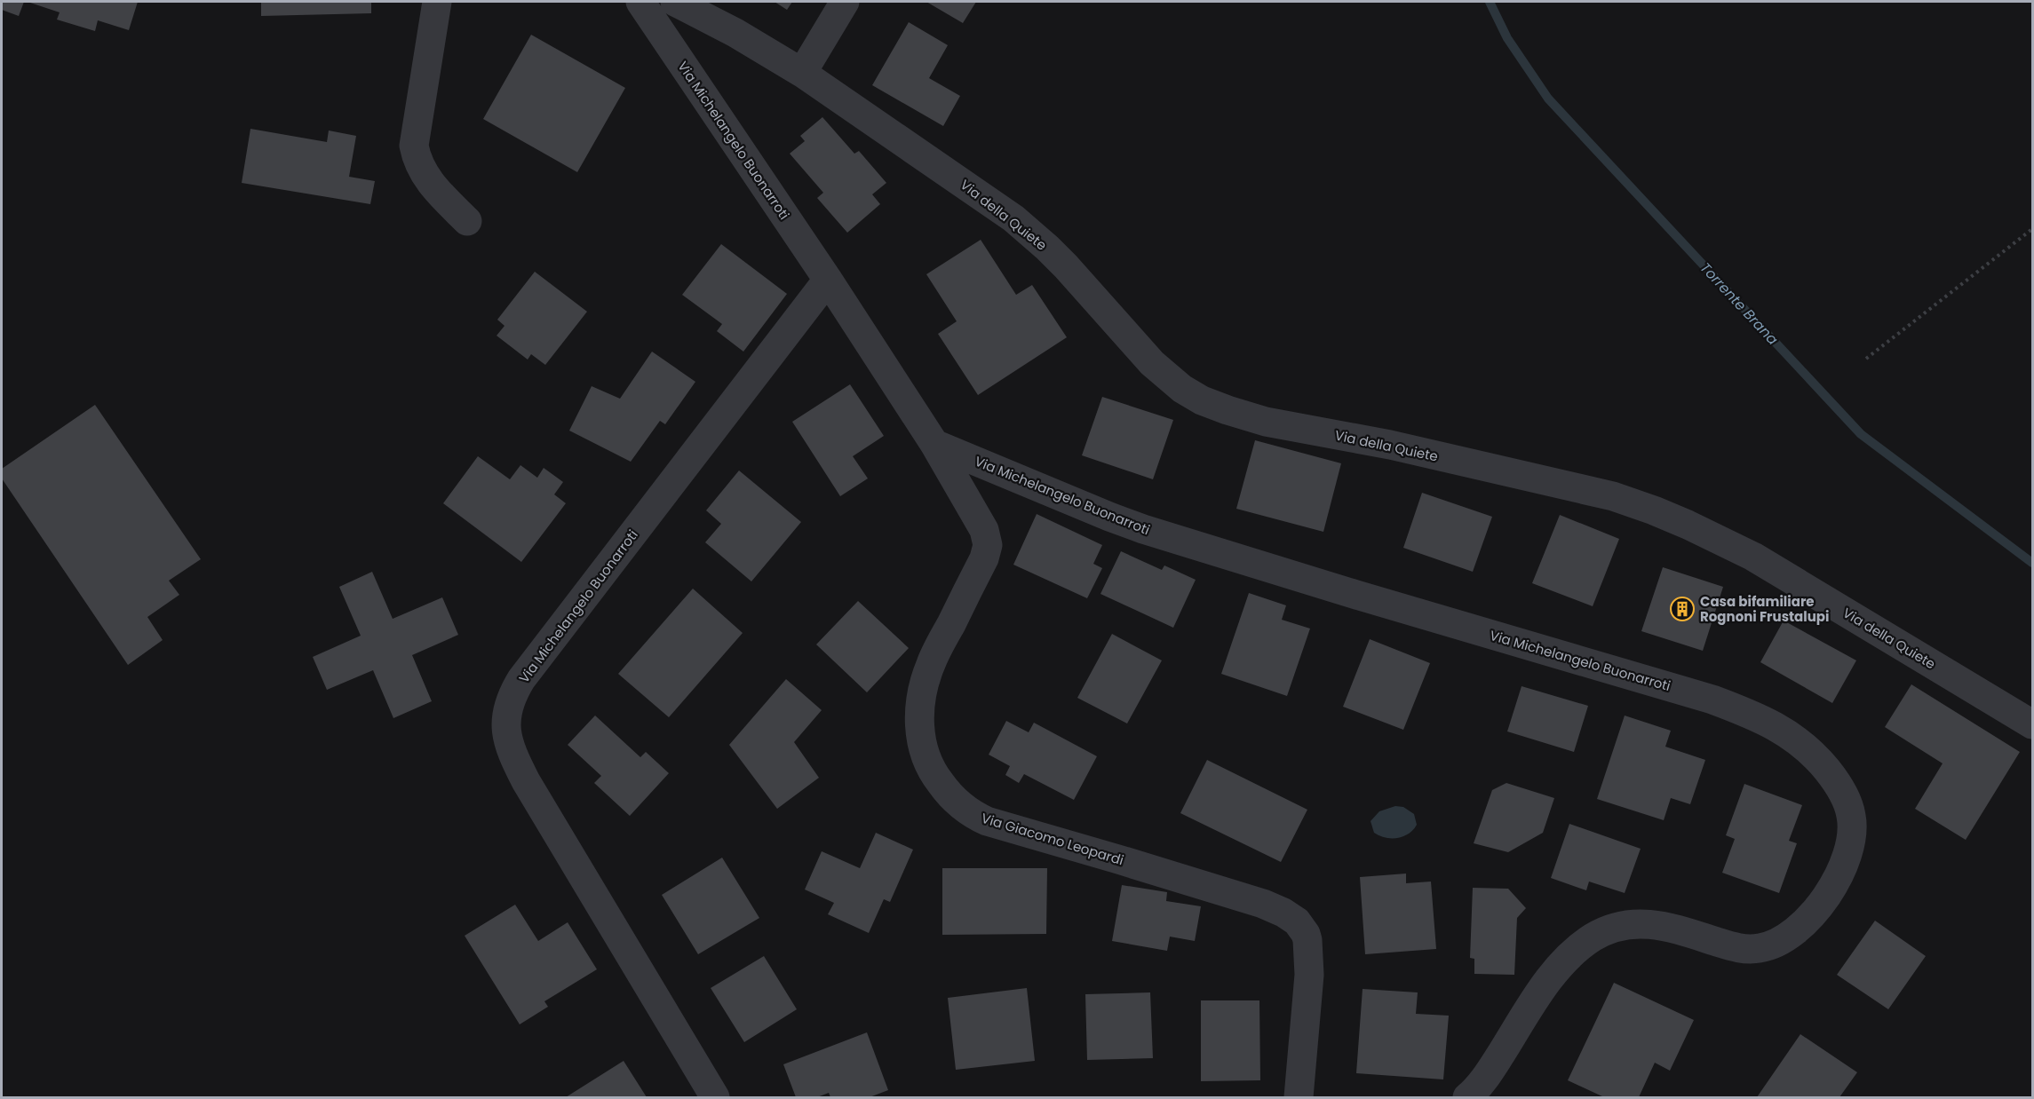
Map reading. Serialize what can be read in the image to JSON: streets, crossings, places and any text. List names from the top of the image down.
{
  "streets": {
    "street": ["Via Michelangelo Buonarroti", "Via della Quiete", "Via Giacomo Leopardi"]
  },
  "crossings": [
    ["Via Michelangelo Buonarroti", "Via Giacomo Leopardi"]
  ],
  "water": ["Torrente Brana"],
  "places": {
    "building": ["Casa bifamiliare Rognoni Frustalupi"]
  }
}
